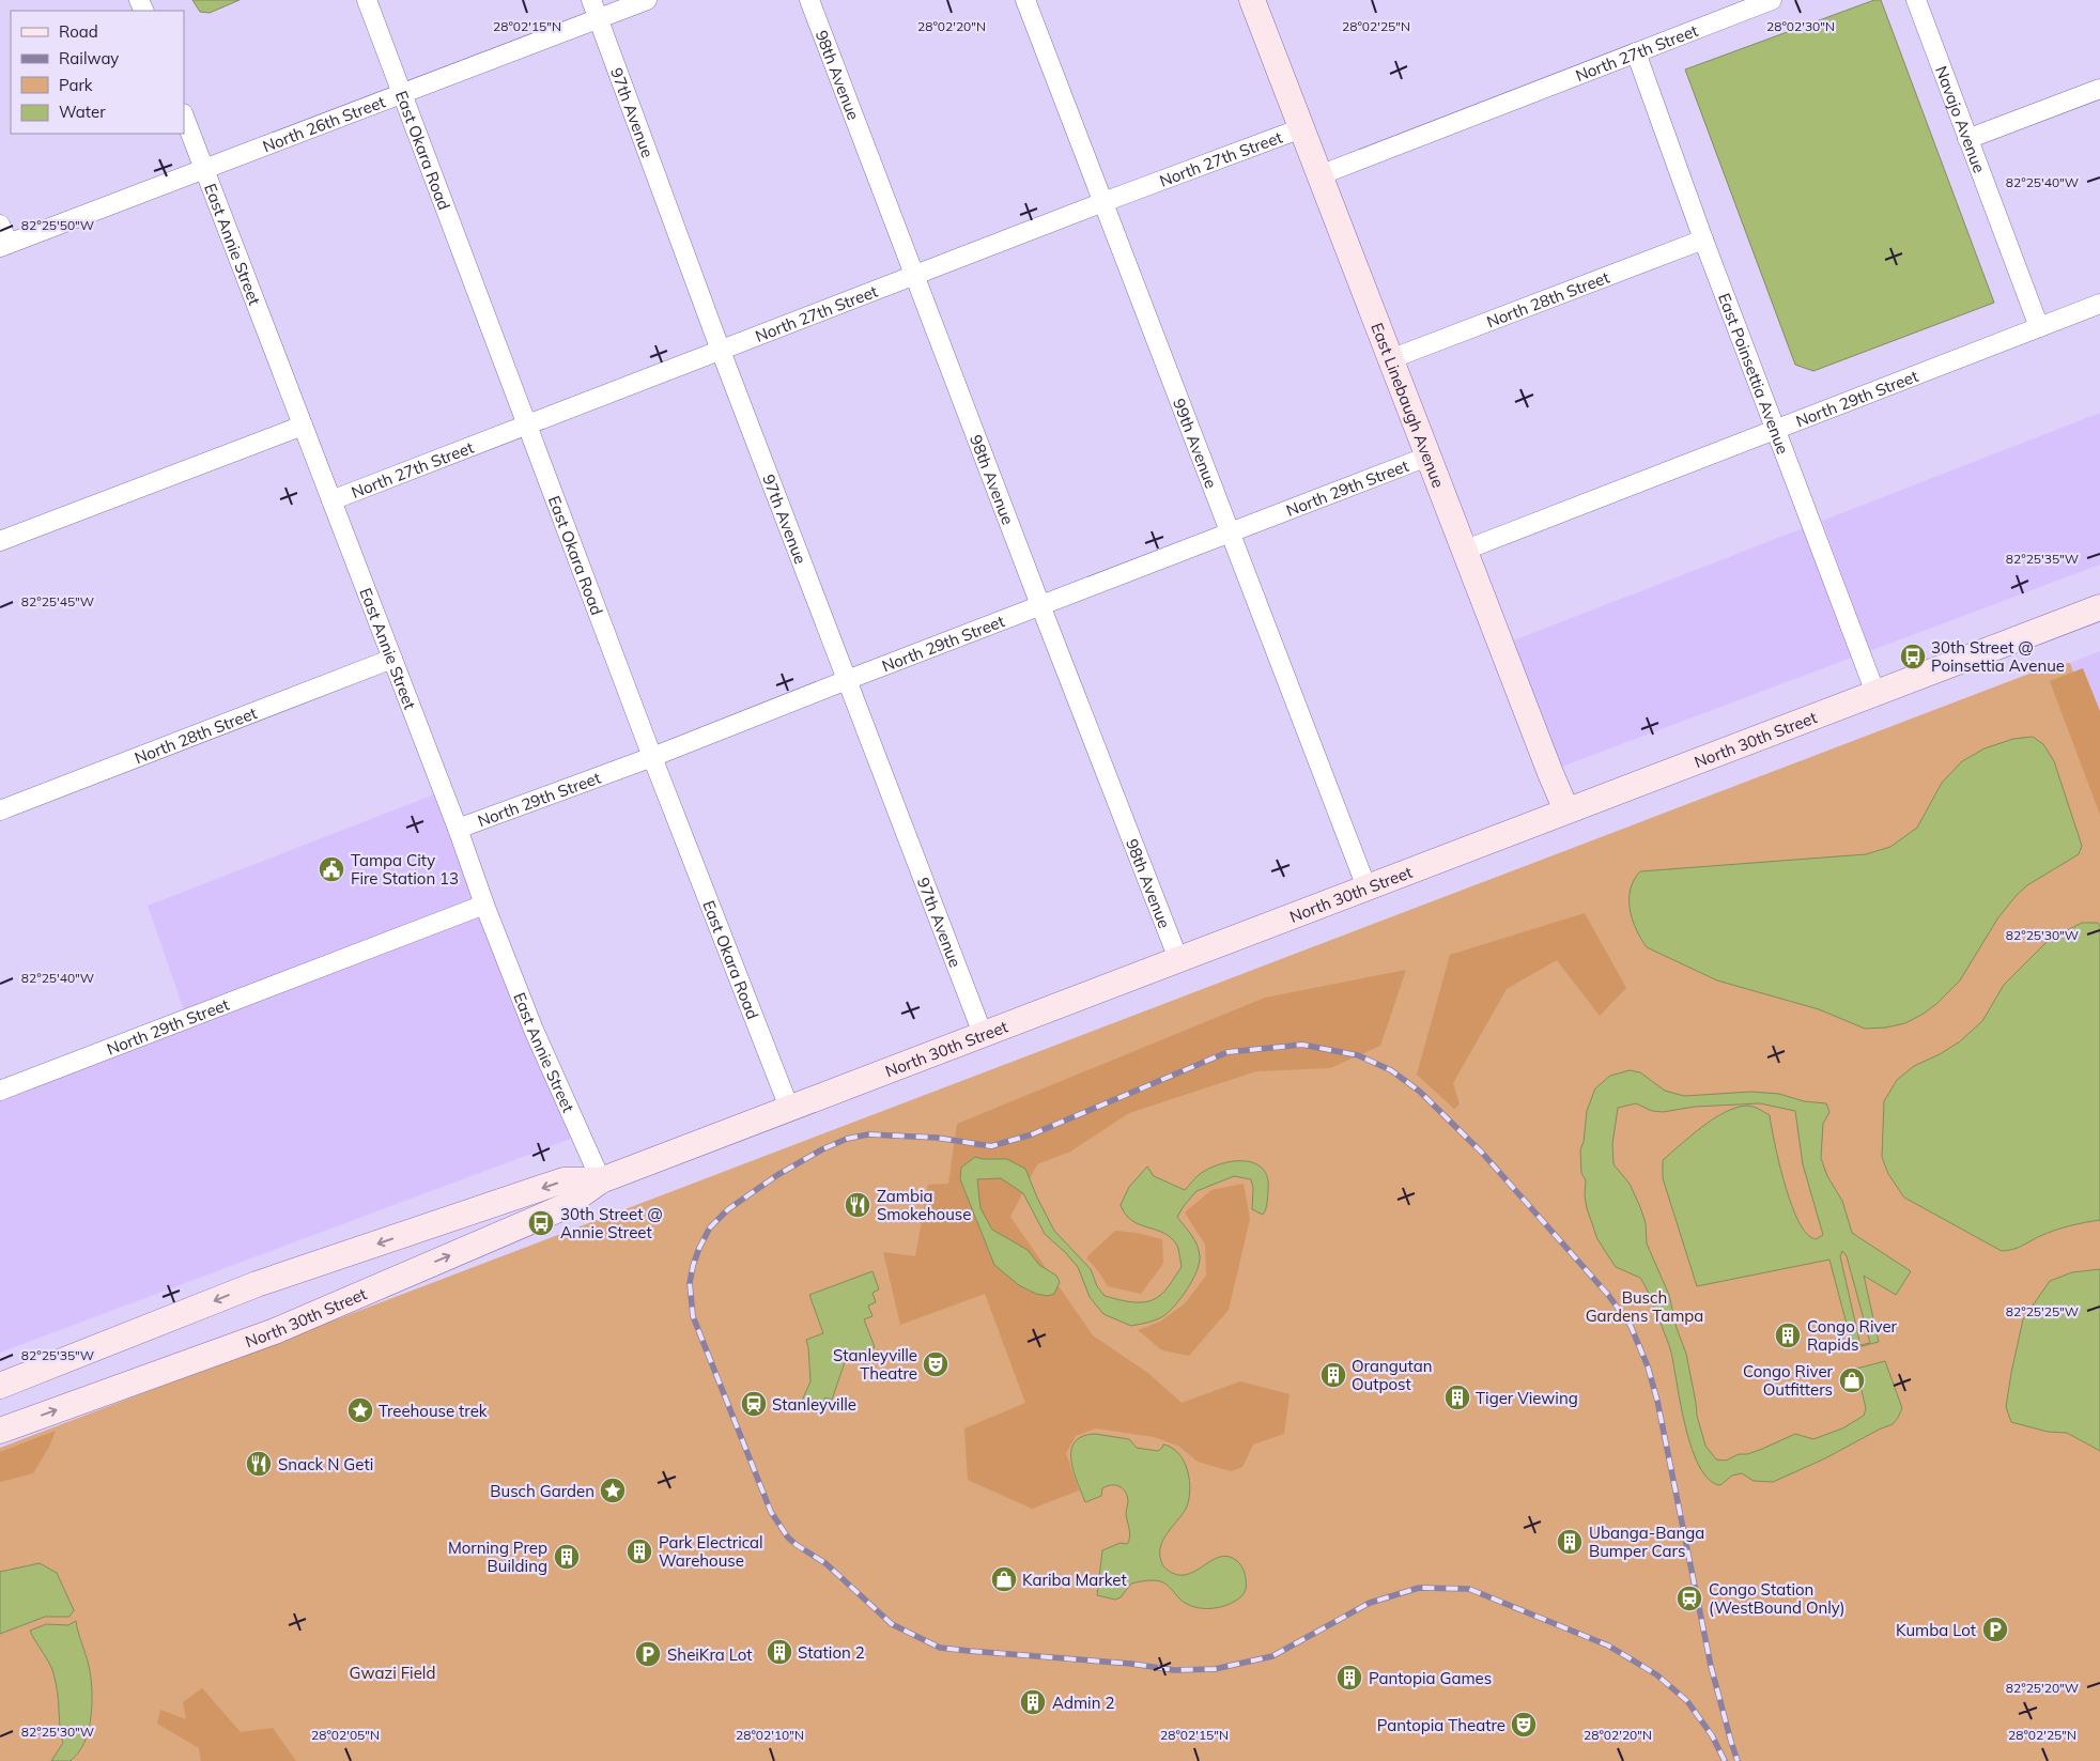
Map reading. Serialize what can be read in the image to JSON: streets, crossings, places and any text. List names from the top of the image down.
{
  "streets": {
    "main road": ["East Linebaugh Avenue", "North 30th Street"],
    "street": [
      "North 27th Street",
      "98th Avenue",
      "97th Avenue",
      "Navajo Avenue",
      "North 26th Street",
      "East Okara Road",
      "East Annie Street",
      "North 28th Street",
      "East Poinsettia Avenue",
      "North 29th Street",
      "99th Avenue"
    ]
  },
  "crossings": [
    ["North 27th Street", "98th Avenue"],
    ["North 27th Street", "97th Avenue"],
    ["North 27th Street", "East Okara Road"],
    ["North 27th Street", "East Annie Street"],
    ["North 27th Street", "East Poinsettia Avenue"],
    ["North 27th Street", "East Linebaugh Avenue"],
    ["North 27th Street", "99th Avenue"],
    ["98th Avenue", "North 29th Street"],
    ["98th Avenue", "North 30th Street"],
    ["97th Avenue", "North 26th Street"],
    ["97th Avenue", "North 29th Street"],
    ["97th Avenue", "North 30th Street"],
    ["Navajo Avenue", "North 29th Street"],
    ["North 26th Street", "East Okara Road"],
    ["North 26th Street", "East Annie Street"],
    ["East Okara Road", "North 29th Street"],
    ["East Okara Road", "North 30th Street"],
    ["East Annie Street", "North 28th Street"],
    ["East Annie Street", "North 29th Street"],
    ["East Annie Street", "North 30th Street"],
    ["North 28th Street", "East Poinsettia Avenue"],
    ["North 28th Street", "East Linebaugh Avenue"],
    ["East Poinsettia Avenue", "North 29th Street"],
    ["East Poinsettia Avenue", "North 30th Street"],
    ["North 29th Street", "East Linebaugh Avenue"],
    ["North 29th Street", "99th Avenue"],
    ["East Linebaugh Avenue", "North 30th Street"],
    ["99th Avenue", "North 30th Street"]
  ],
  "parks": ["Busch Gardens Tampa", "Gwazi Field"],
  "places": {
    "bus stop": ["30th Street @ Poinsettia Avenue", "30th Street @ Annie Street"],
    "public building": ["Tampa City Fire Station 13"],
    "restaurant": ["Zambia Smokehouse", "Snack N Geti"],
    "building": [
      "Congo River Rapids",
      "Orangutan Outpost",
      "Tiger Viewing",
      "Ubanga-Banga Bumper Cars",
      "Park Electrical Warehouse",
      "Morning Prep Building",
      "Station 2",
      "Pantopia Games",
      "Admin 2"
    ],
    "theatre": ["Stanleyville Theatre", "Pantopia Theatre"],
    "shop": ["Congo River Outfitters", "Kariba Market"],
    "station": ["Stanleyville", "Congo Station (WestBound Only)"],
    "place": ["Treehouse trek", "Busch Garden"],
    "parking": ["Kumba Lot", "SheiKra Lot"]
  },
  "legend": [
    "Road",
    "Railway",
    "Park",
    "Water"
  ],
  "coordinates": [
    "28°02'15\"N",
    "28°02'20\"N",
    "28°02'25\"N",
    "28°02'30\"N",
    "82°25'40\"W",
    "82°25'50\"W",
    "82°25'35\"W",
    "82°25'45\"W",
    "82°25'30\"W",
    "82°25'25\"W",
    "82°25'20\"W",
    "28°02'05\"N",
    "28°02'10\"N"
  ]
}
